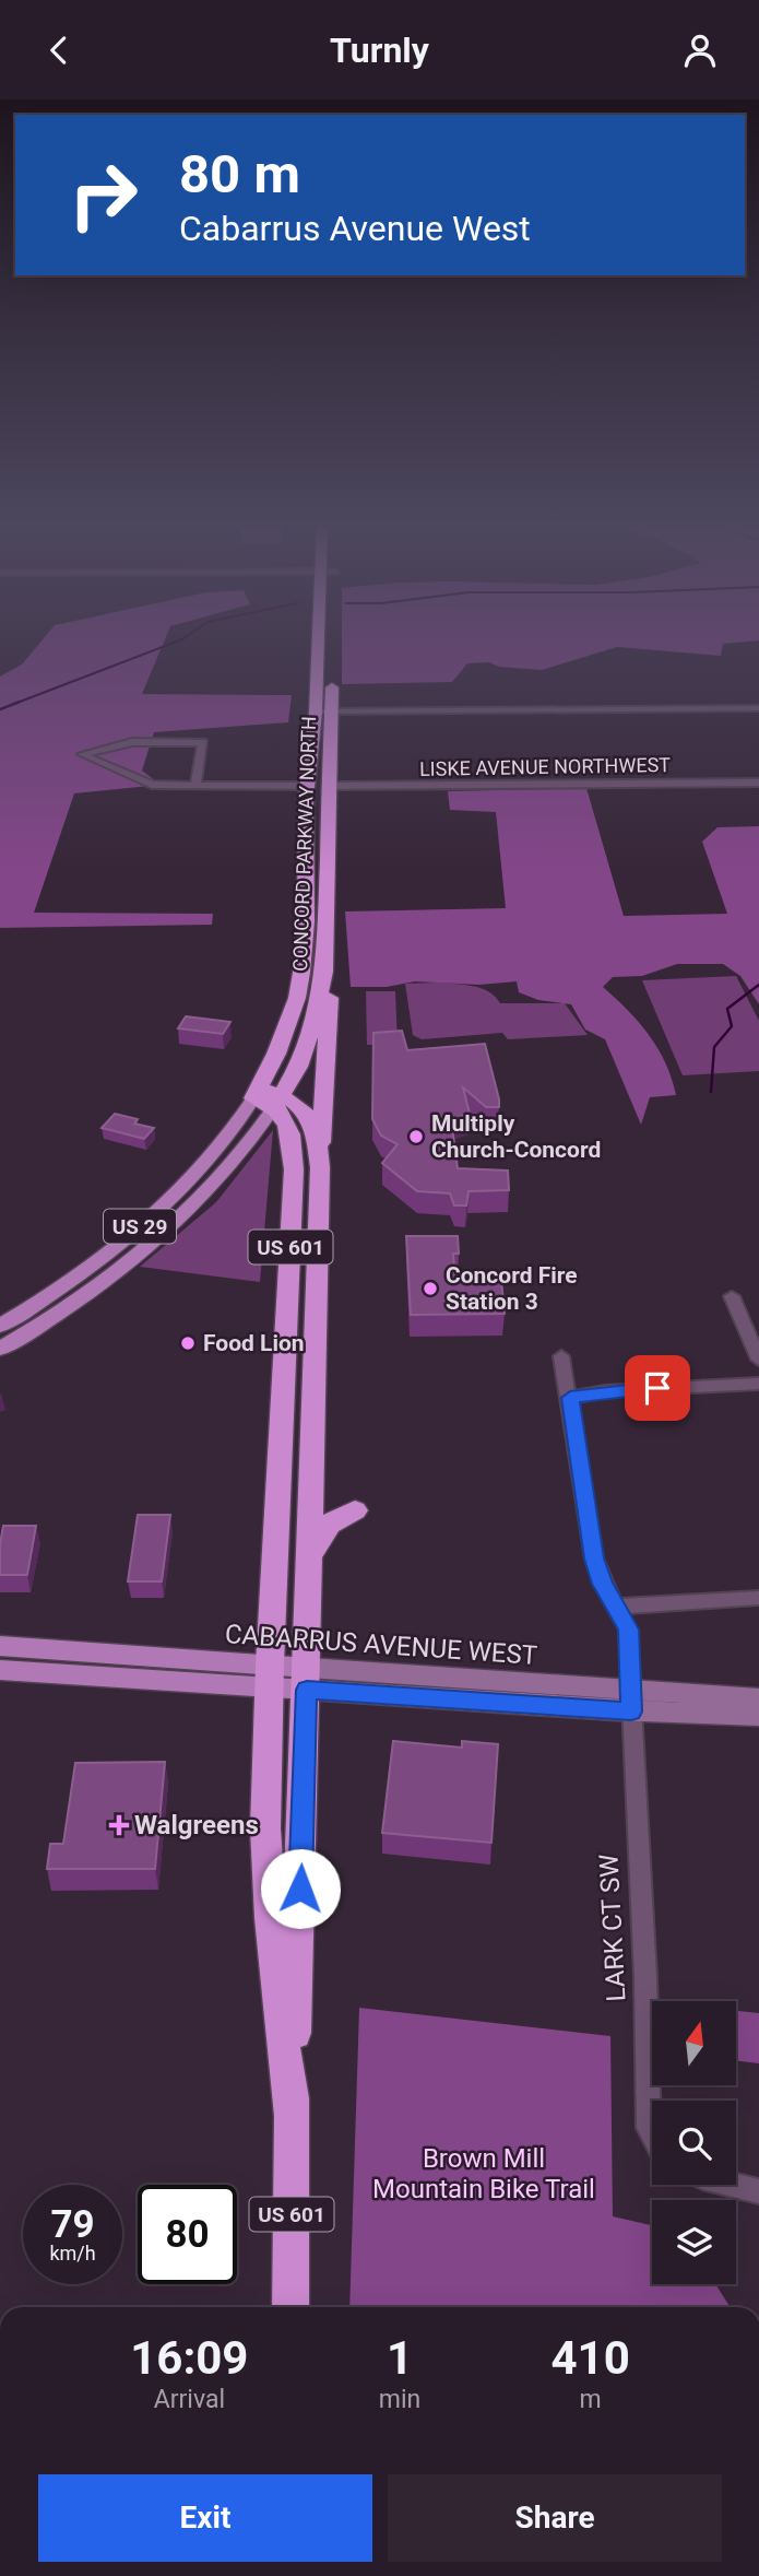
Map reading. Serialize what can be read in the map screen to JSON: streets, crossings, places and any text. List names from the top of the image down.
{
  "streets": {
    "highway": ["CONCORD PARKWAY NORTH", "US 29", "US 601"],
    "main road": ["CABARRUS AVENUE WEST"],
    "street": ["LISKE AVENUE NORTHWEST", "LARK CT SW"]
  },
  "crossings": [
    ["LISKE AVENUE NORTHWEST", "CONCORD PARKWAY NORTH"],
    ["CONCORD PARKWAY NORTH", "US 29"],
    ["CONCORD PARKWAY NORTH", "US 601"],
    ["US 29", "US 601"],
    ["US 601", "CABARRUS AVENUE WEST"],
    ["CABARRUS AVENUE WEST", "LARK CT SW"]
  ],
  "parks": ["Brown Mill Mountain Bike Trail"],
  "places": {
    "other": ["Multiply Church-Concord", "Concord Fire Station 3", "Food Lion"],
    "health": ["Walgreens"]
  },
  "north": "top",
  "page": {
    "header": "Turnly",
    "turn": ["80 m", "Cabarrus Avenue West"],
    "speed": "79 km/h",
    "limit": "80",
    "eta": [
      "16:09",
      "Arrival",
      "1",
      "min",
      "410",
      "m"
    ],
    "buttons": ["Exit", "Share"]
  }
}
